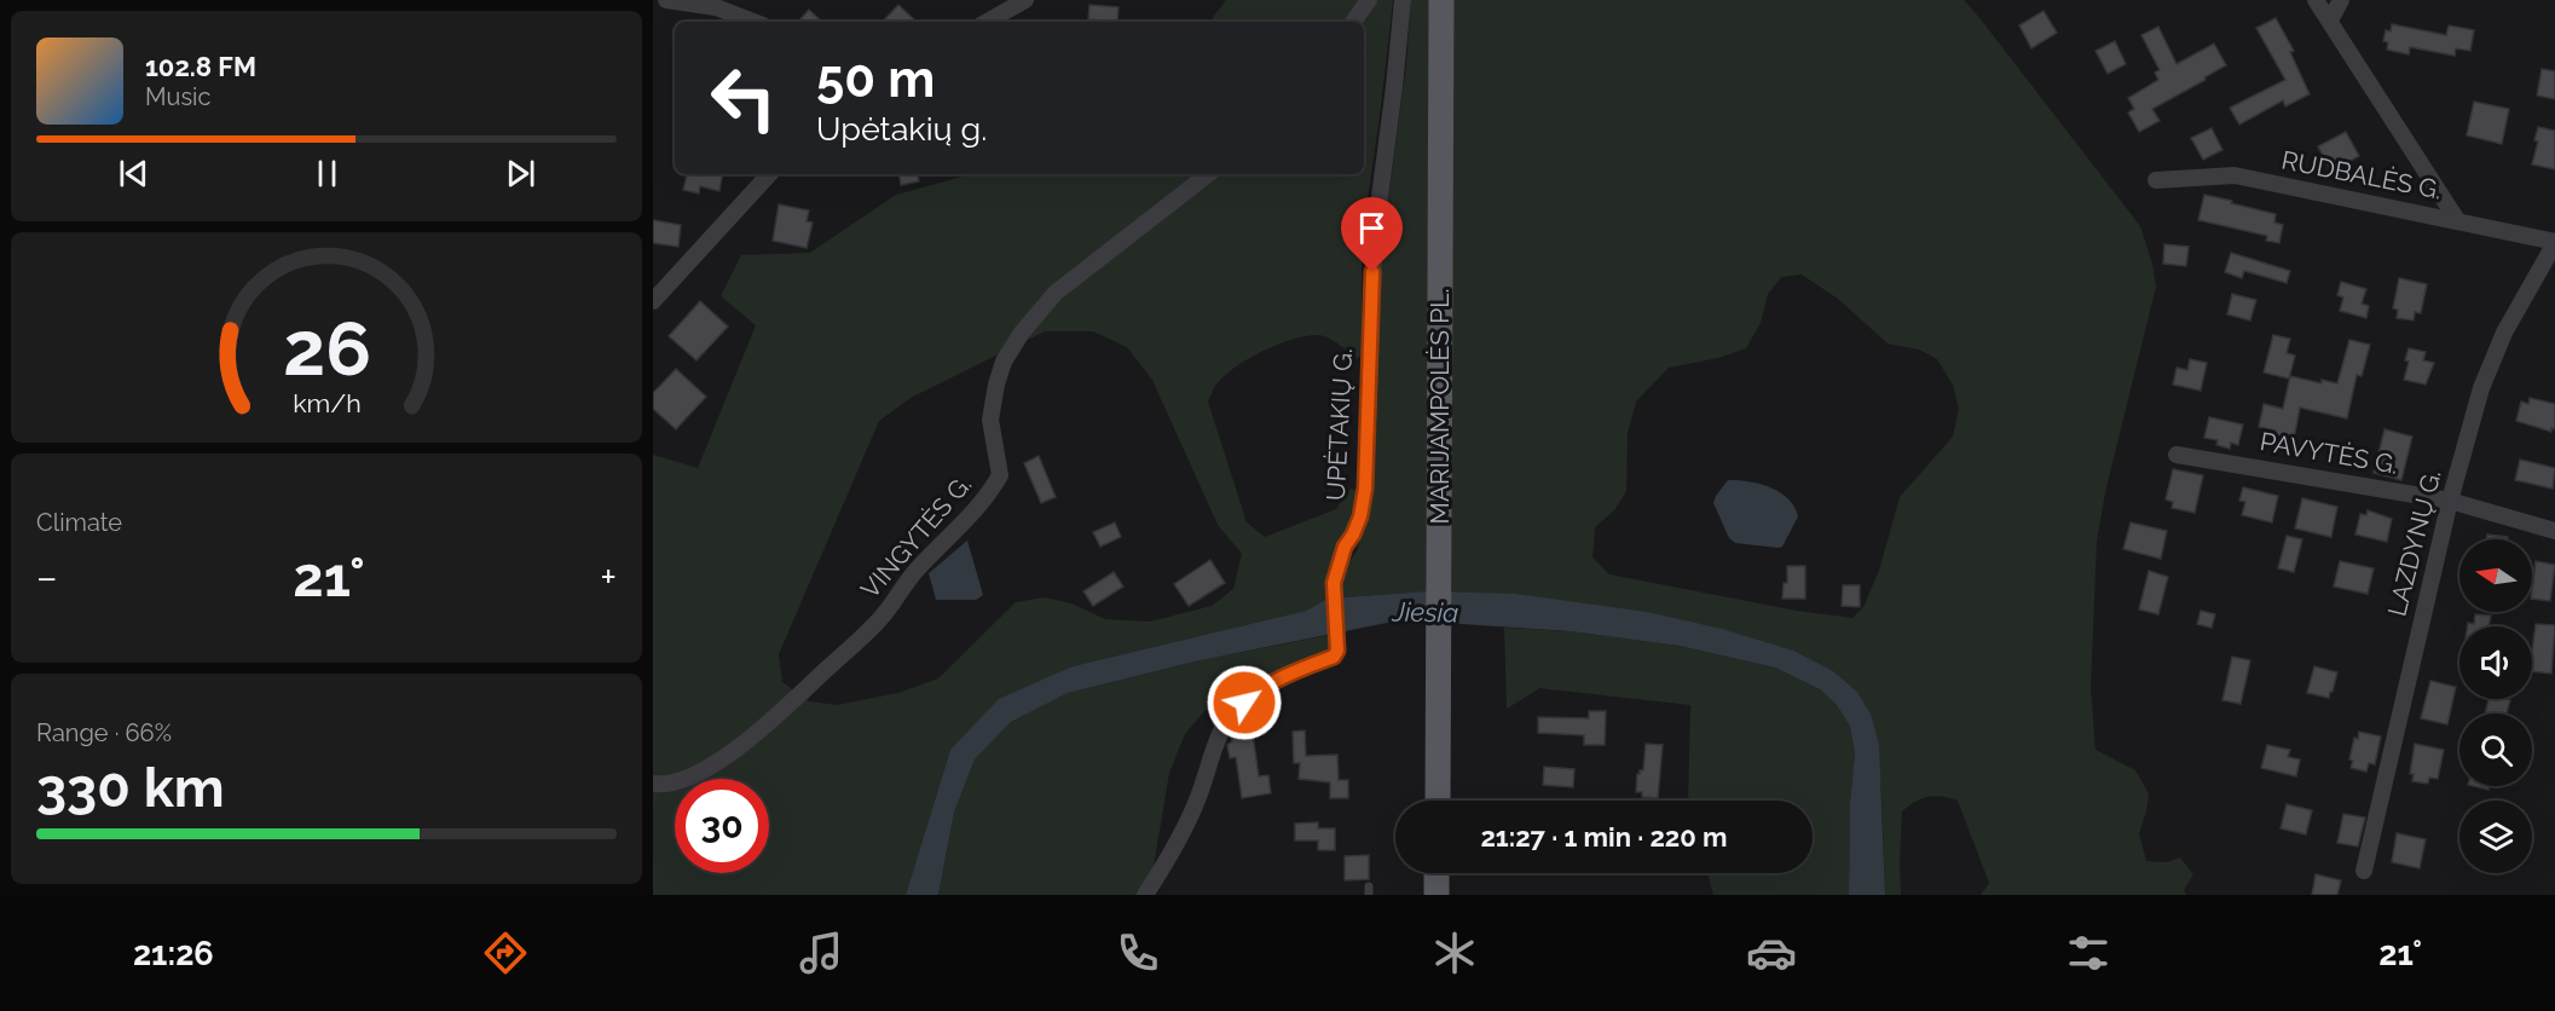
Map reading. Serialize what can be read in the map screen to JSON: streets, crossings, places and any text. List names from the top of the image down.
{
  "streets": {
    "main road": ["MARIJAMPOLĖS PL."],
    "street": [
      "RUDBALĖS G.",
      "UPĖTAKIŲ G.",
      "PAVYTĖS G.",
      "VINGYTĖS G.",
      "LAZDYNŲ G."
    ]
  },
  "crossings": [
    ["RUDBALĖS G.", "LAZDYNŲ G."],
    ["PAVYTĖS G.", "LAZDYNŲ G."]
  ],
  "water": ["Jiesia"],
  "north": "left",
  "page": {
    "turn": ["50 m", "Upėtakių g."],
    "song": ["102.8 FM", "Music"],
    "tile": [
      "Climate",
      ["Range · 66%", "330 km"]
    ],
    "heat": ["−", "21°", "+"],
    "limit": "30",
    "trip": "21:27 · 1 min · 220 m",
    "tabs": ["21:26", "21°"],
    "gauge": ["26", "km/h"]
  }
}
